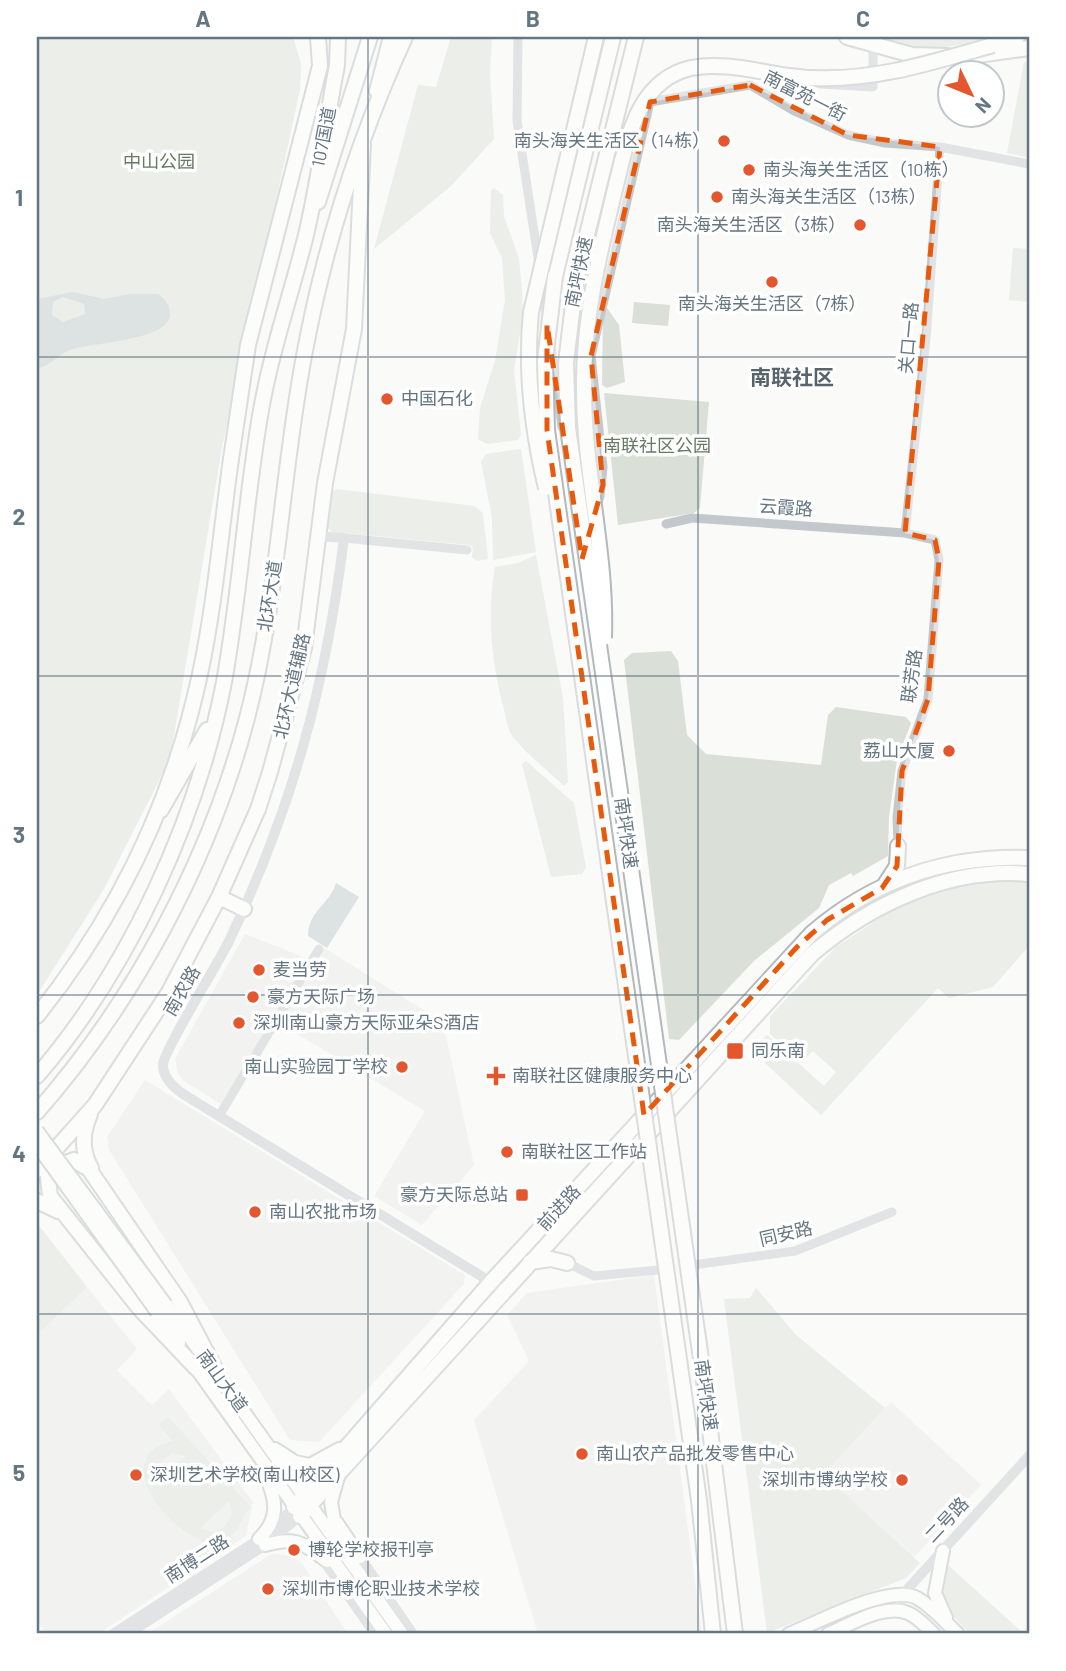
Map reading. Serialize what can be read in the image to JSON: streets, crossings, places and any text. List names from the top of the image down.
{
  "streets": {
    "main road": [
      "107国道",
      "南坪快速",
      "北环大道",
      "北环大道辅路",
      "前进路",
      "南山大道"
    ],
    "street": [
      "南富苑一街",
      "关口一路",
      "云霞路",
      "联芳路",
      "南农路",
      "同安路",
      "二号路",
      "南博二路"
    ]
  },
  "crossings": [
    ["南富苑一街", "关口一路"],
    ["107国道", "北环大道"],
    ["关口一路", "云霞路"],
    ["关口一路", "联芳路"],
    ["云霞路", "联芳路"],
    ["北环大道", "北环大道辅路"],
    ["南农路", "前进路"],
    ["前进路", "南山大道"],
    ["前进路", "南博二路"],
    ["南山大道", "南博二路"]
  ],
  "districts": ["南联社区"],
  "parks": ["中山公园", "南联社区公园"],
  "places": {
    "other": [
      "南头海关生活区（14栋）",
      "南头海关生活区（10栋）",
      "南头海关生活区（13栋）",
      "南头海关生活区（3栋）",
      "南头海关生活区（7栋）",
      "中国石化",
      "荔山大厦",
      "麦当劳",
      "豪方天际广场",
      "深圳南山豪方天际亚朵S酒店",
      "南山实验园丁学校",
      "南联社区工作站",
      "南山农批市场",
      "南山农产品批发零售中心",
      "深圳艺术学校(南山校区)",
      "深圳市博纳学校",
      "博轮学校报刊亭",
      "深圳市博伦职业技术学校"
    ],
    "transit": ["同乐南", "豪方天际总站"],
    "health": ["南联社区健康服务中心"]
  },
  "north": "bottom right",
  "grid": {
    "columns": ["A", "B", "C"],
    "rows": [
      "1",
      "2",
      "3",
      "4",
      "5"
    ]
  }
}
